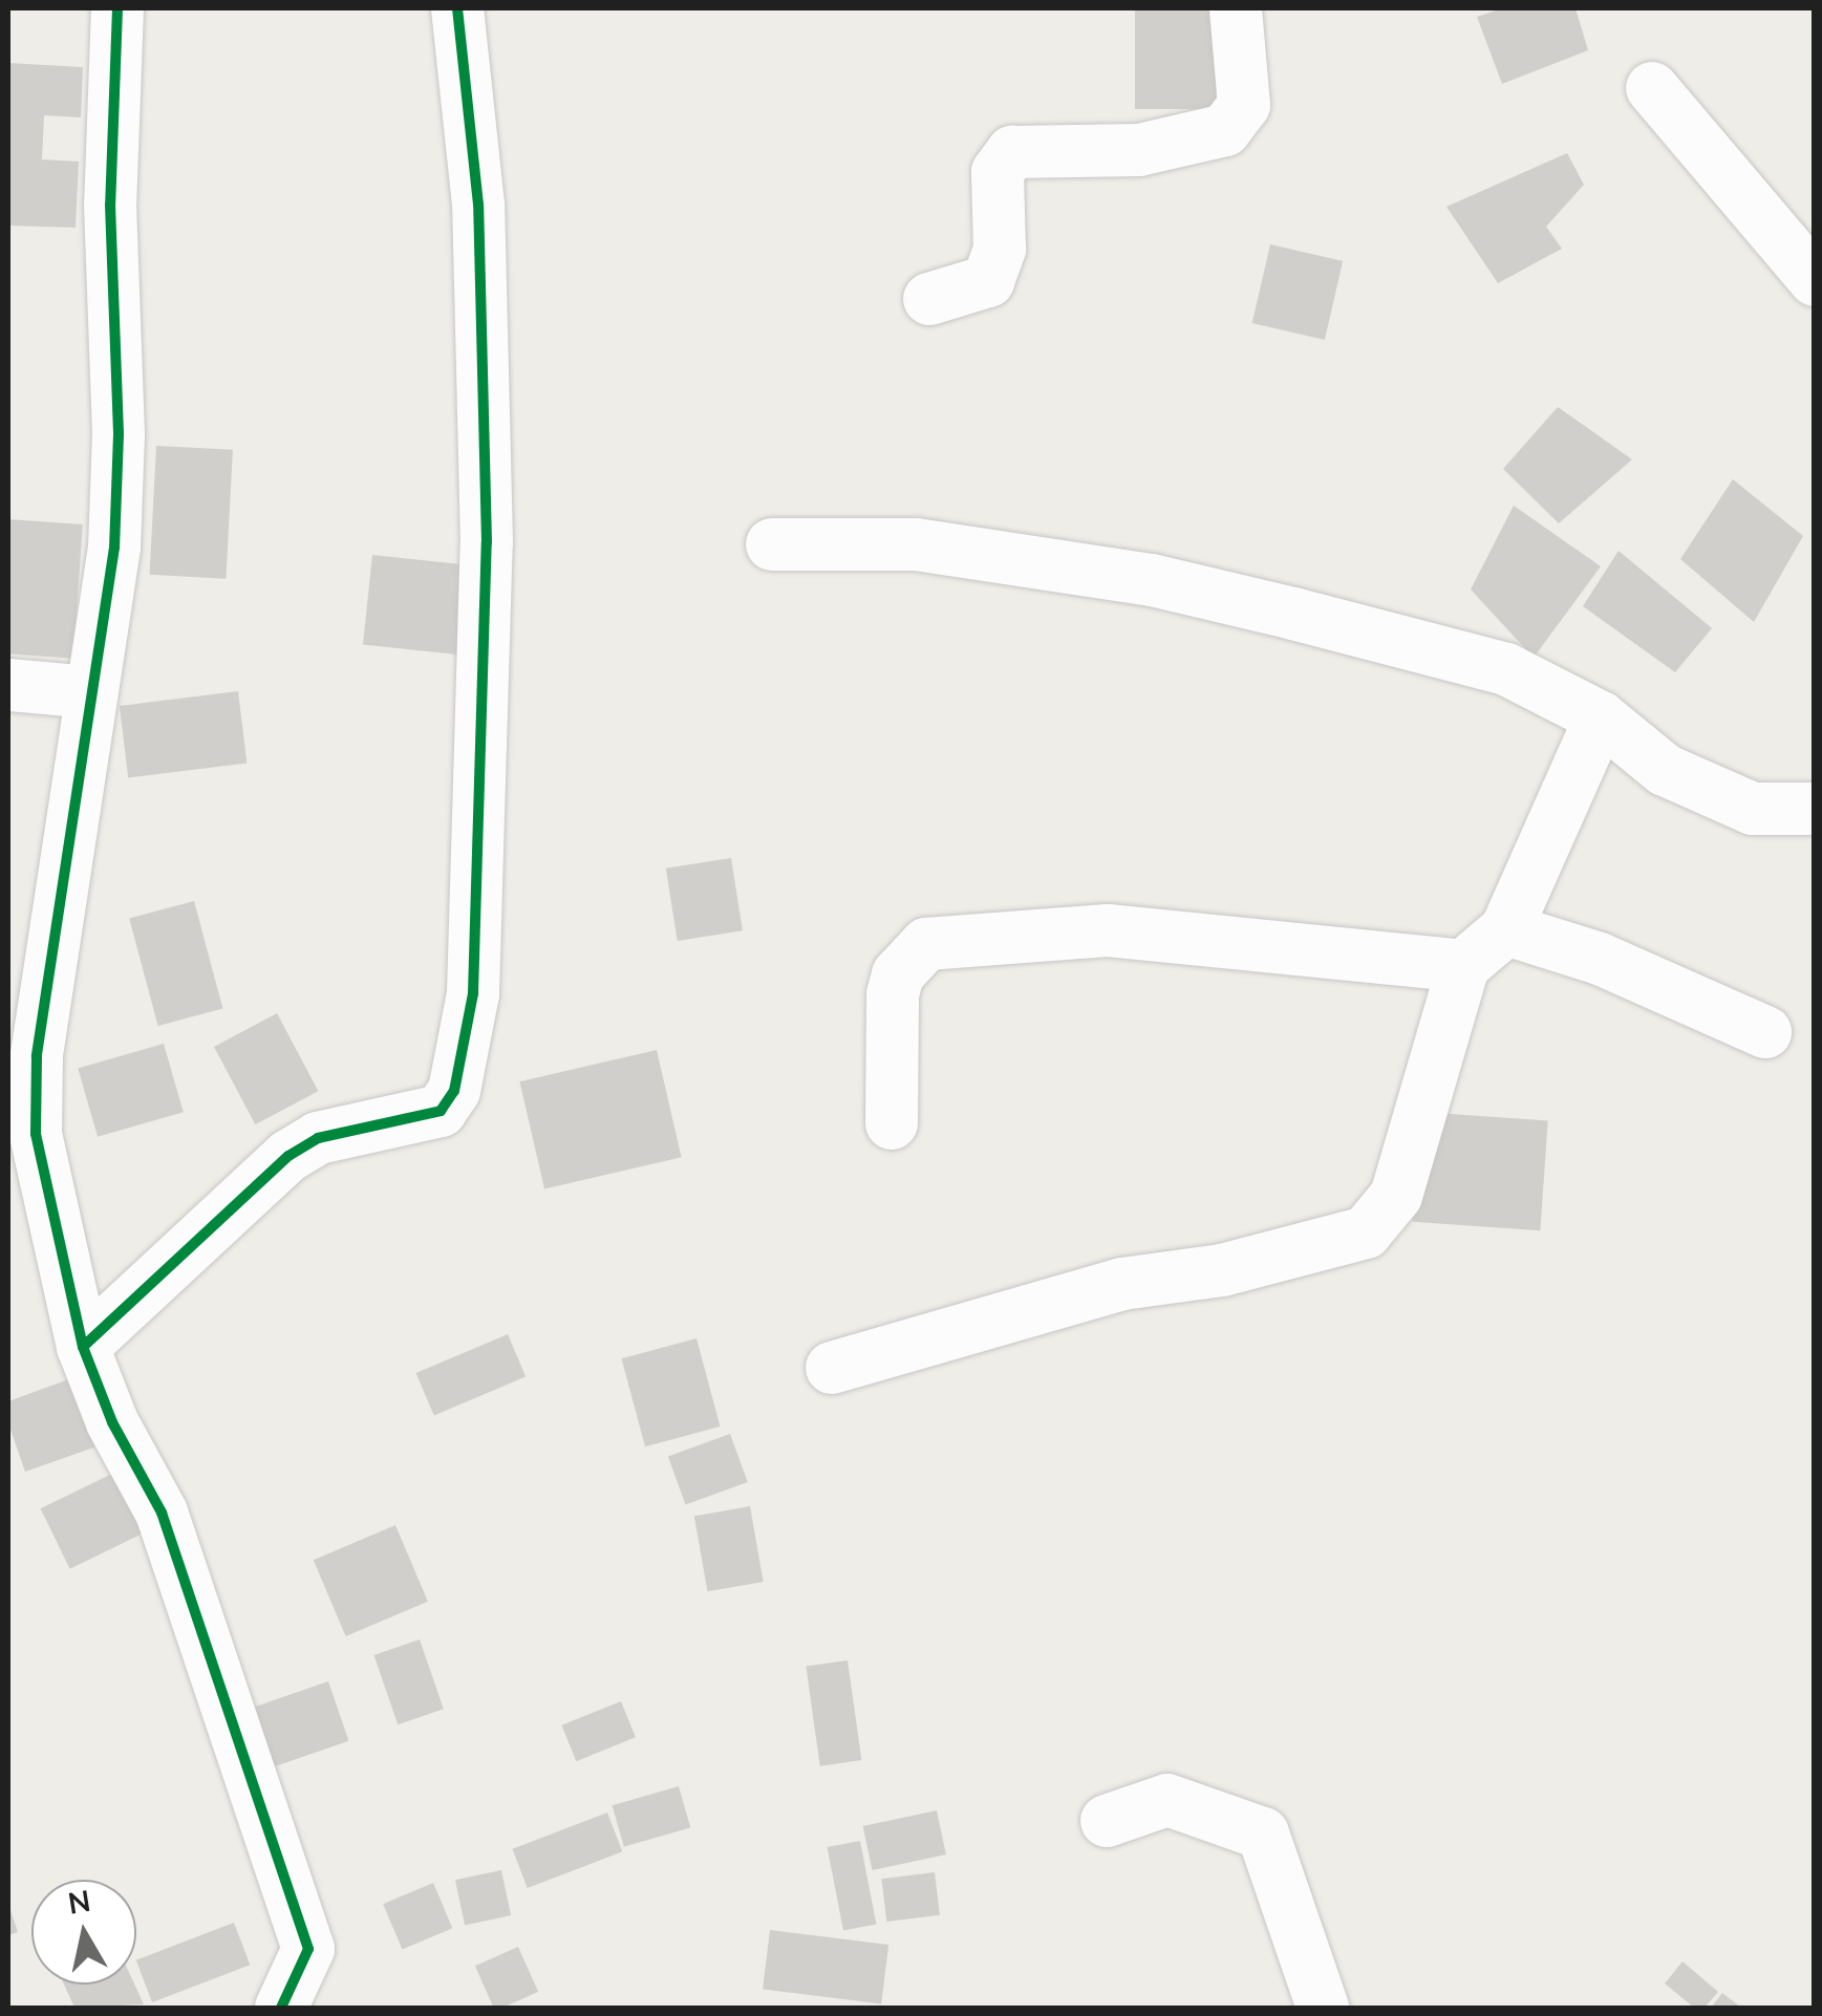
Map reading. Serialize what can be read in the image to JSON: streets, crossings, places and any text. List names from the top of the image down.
{
  "north": "top"
}
